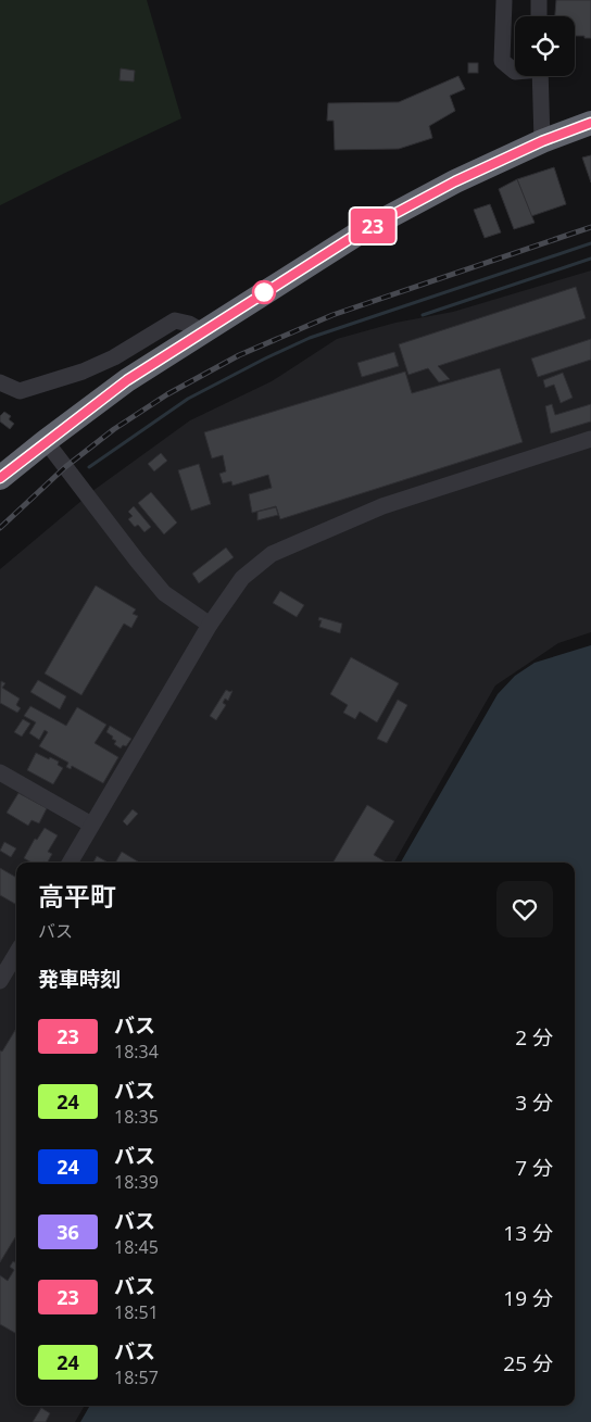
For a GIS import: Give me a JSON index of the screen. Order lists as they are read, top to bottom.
{
  "lines": ["bus line 23"],
  "page": {
    "on_map": "23",
    "heading": [
      ["高平町", "バス"],
      "発車時刻"
    ],
    "list": [
      {
        "mark": "23",
        "name": "バス",
        "note": "18:34",
        "value": "2 分"
      },
      {
        "mark": "24",
        "name": "バス",
        "note": "18:35",
        "value": "3 分"
      },
      {
        "mark": "24",
        "name": "バス",
        "note": "18:39",
        "value": "7 分"
      },
      {
        "mark": "36",
        "name": "バス",
        "note": "18:45",
        "value": "13 分"
      },
      {
        "mark": "23",
        "name": "バス",
        "note": "18:51",
        "value": "19 分"
      },
      {
        "mark": "24",
        "name": "バス",
        "note": "18:57",
        "value": "25 分"
      }
    ]
  }
}
